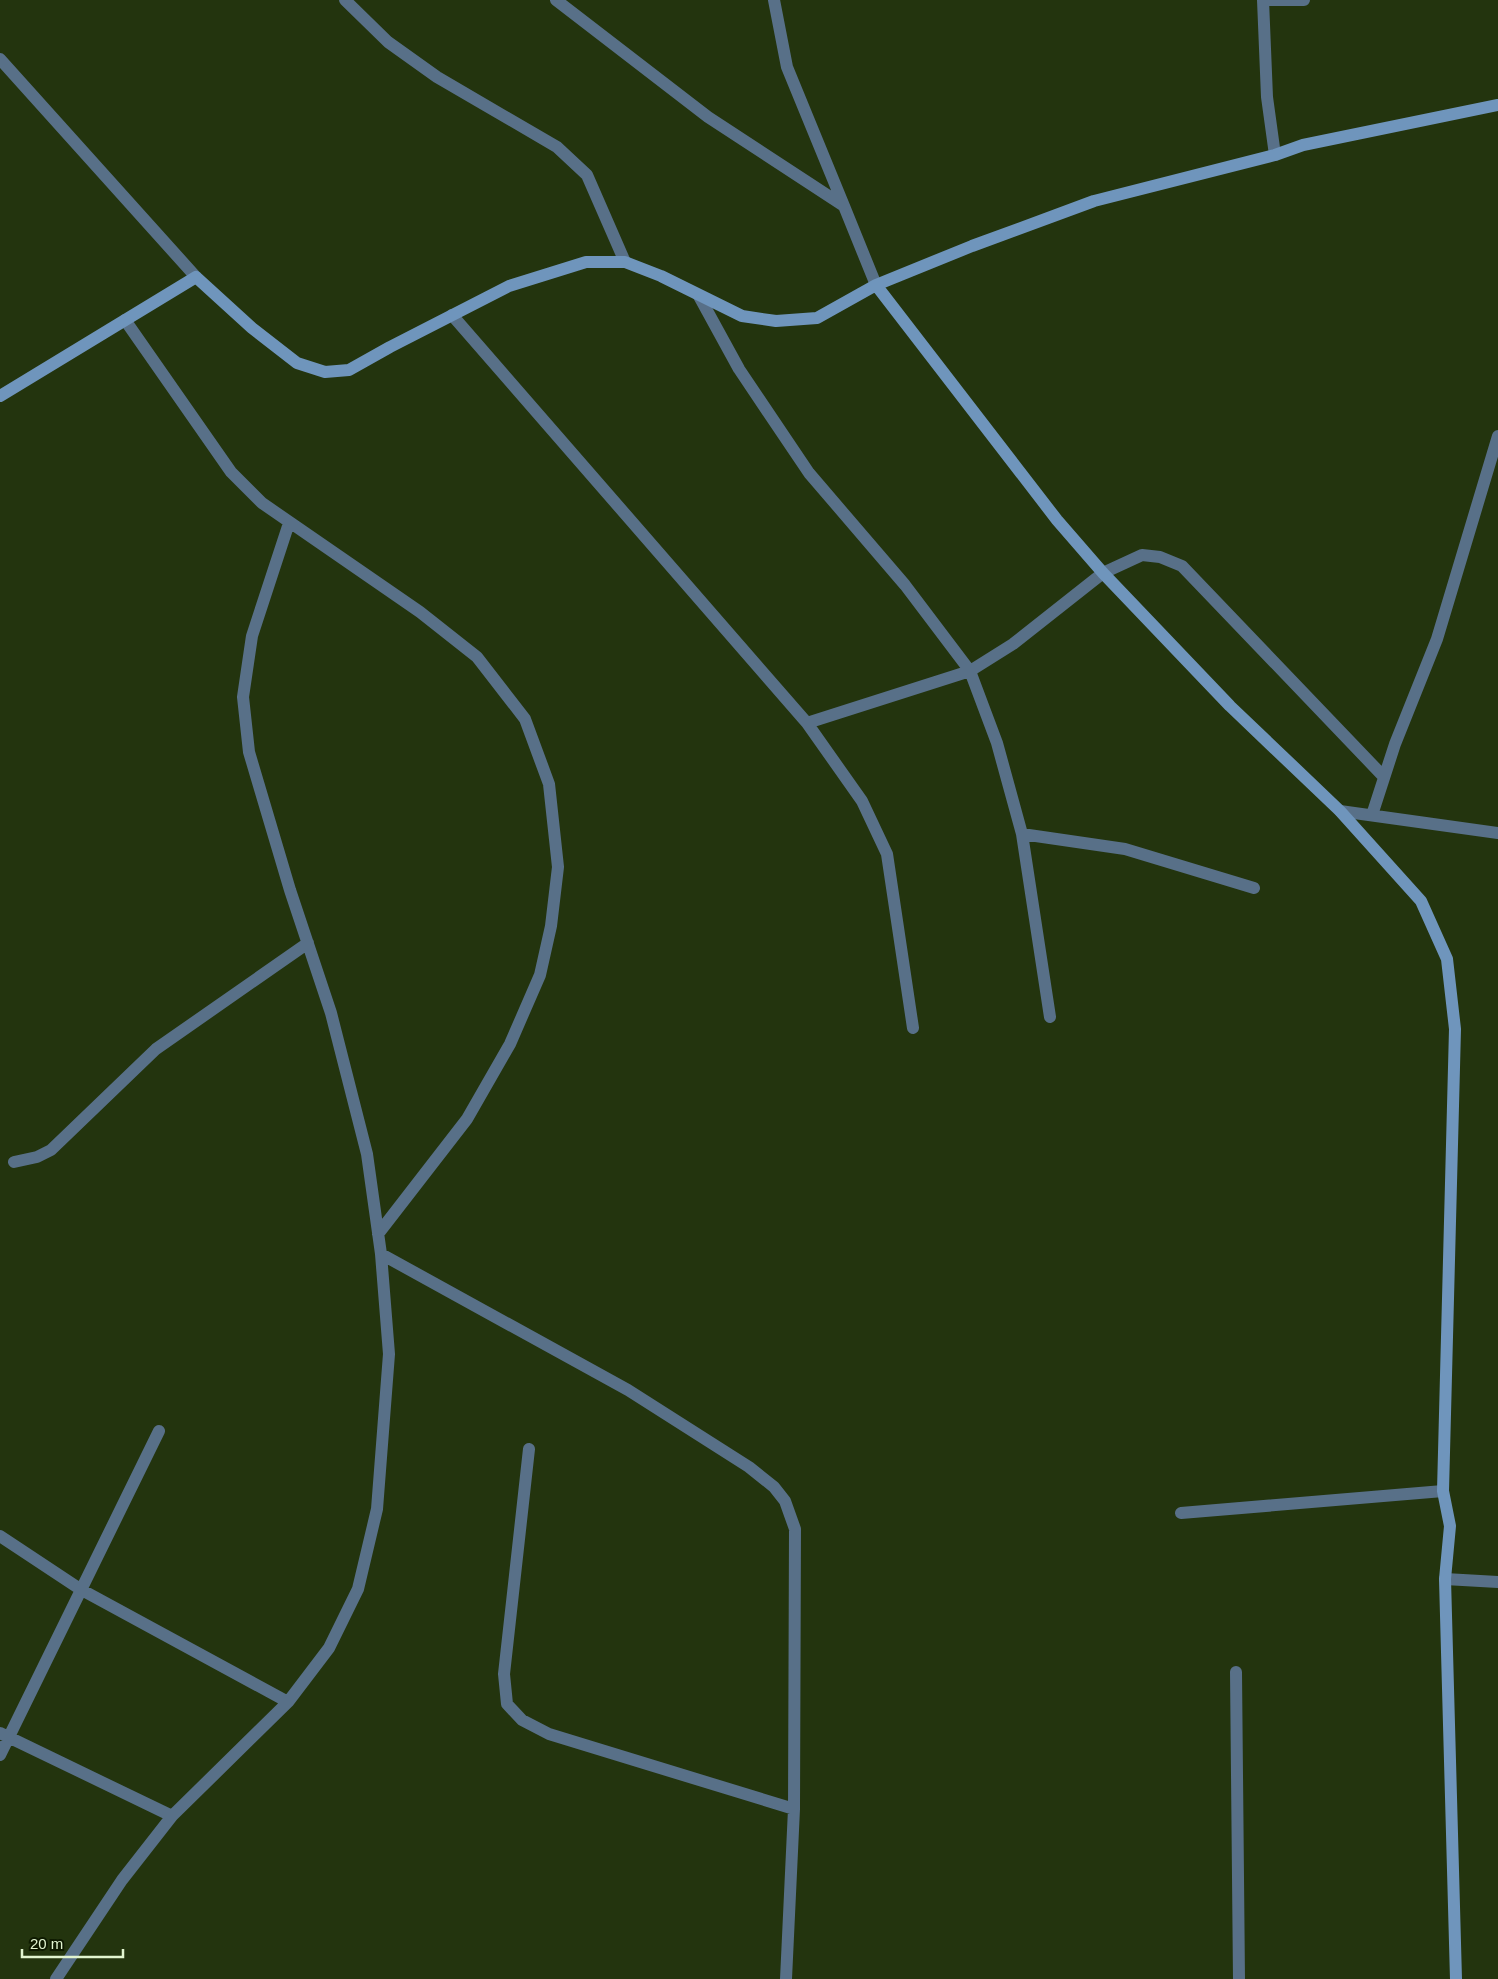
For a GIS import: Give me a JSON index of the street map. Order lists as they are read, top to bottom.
{
  "scale_bar": "20 m"
}
